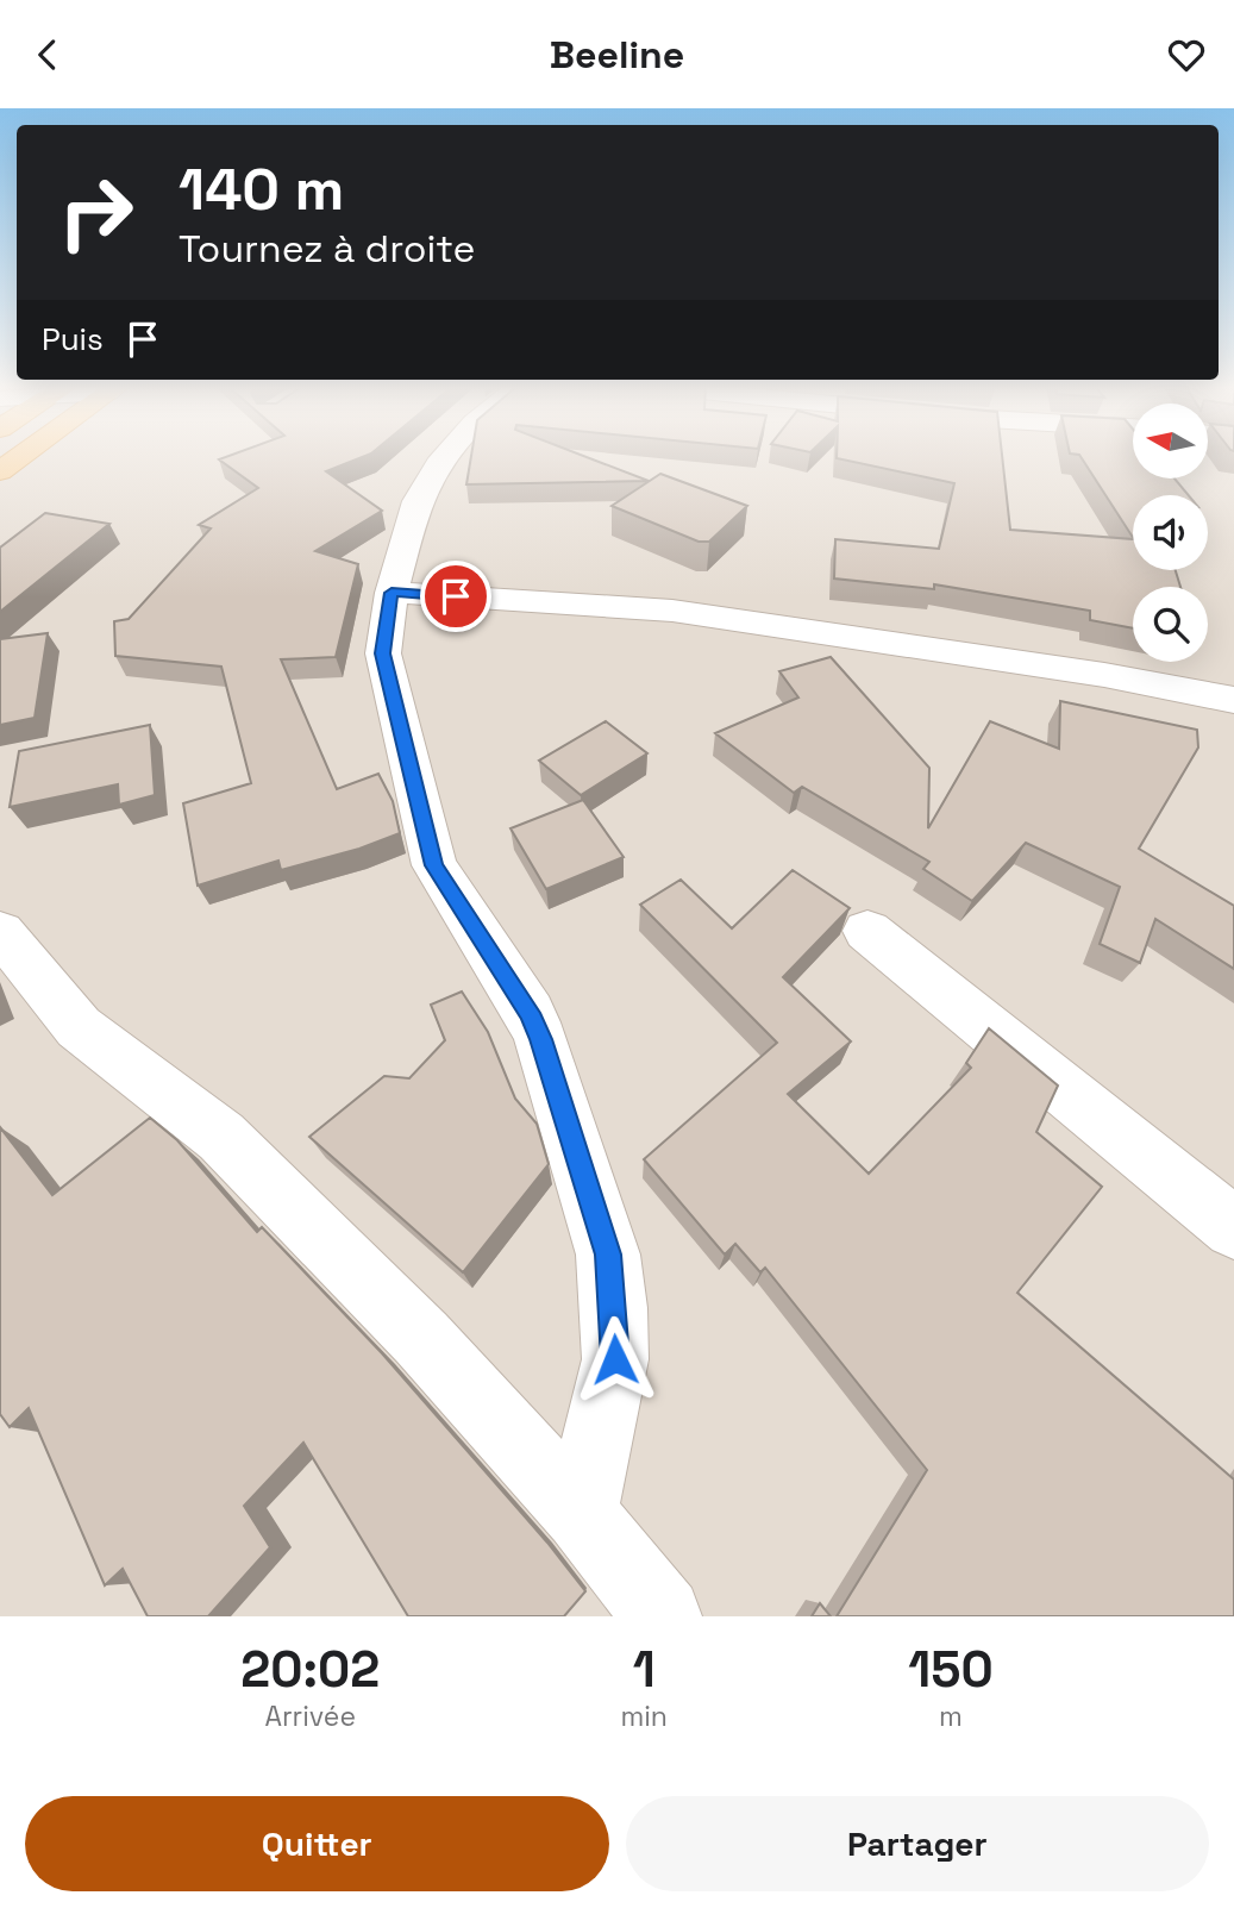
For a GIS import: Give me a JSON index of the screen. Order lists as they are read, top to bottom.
{
  "north": "left",
  "page": {
    "header": "Beeline",
    "turn": ["140 m", "Tournez à droite"],
    "then": "Puis",
    "eta": [
      "20:02",
      "Arrivée",
      "1",
      "min",
      "150",
      "m"
    ],
    "buttons": ["Quitter", "Partager"]
  }
}
